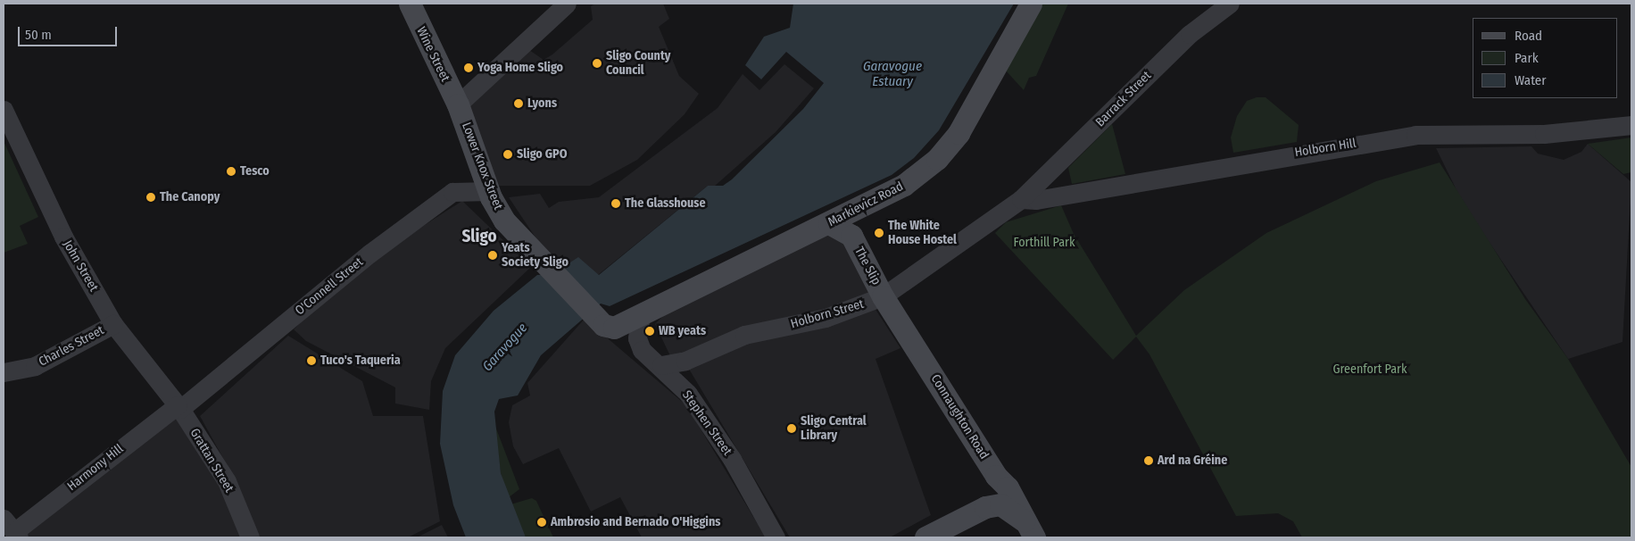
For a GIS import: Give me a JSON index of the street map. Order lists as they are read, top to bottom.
{
  "streets": {
    "main road": [
      "Wine Street",
      "Lower Knox Street",
      "Markievicz Road",
      "The Slip",
      "Connaughton Road"
    ],
    "street": [
      "Barrack Street",
      "Holborn Hill",
      "John Street",
      "O'Connell Street",
      "Holborn Street",
      "Charles Street",
      "Stephen Street",
      "Grattan Street",
      "Harmony Hill"
    ]
  },
  "crossings": [
    ["Wine Street", "Lower Knox Street"],
    ["Barrack Street", "Holborn Hill"],
    ["Barrack Street", "Holborn Street"],
    ["Holborn Hill", "Holborn Street"],
    ["Lower Knox Street", "Markievicz Road"],
    ["Lower Knox Street", "O'Connell Street"],
    ["Lower Knox Street", "Stephen Street"],
    ["Markievicz Road", "The Slip"],
    ["Markievicz Road", "Stephen Street"],
    ["John Street", "O'Connell Street"],
    ["John Street", "Charles Street"],
    ["John Street", "Grattan Street"],
    ["John Street", "Harmony Hill"],
    ["The Slip", "Holborn Street"],
    ["The Slip", "Connaughton Road"],
    ["O'Connell Street", "Grattan Street"],
    ["O'Connell Street", "Harmony Hill"],
    ["Holborn Street", "Connaughton Road"],
    ["Holborn Street", "Stephen Street"],
    ["Grattan Street", "Harmony Hill"]
  ],
  "districts": ["Sligo"],
  "water": ["Garavogue Estuary", "Garavogue"],
  "parks": ["Forthill Park", "Greenfort Park"],
  "places": [
    "Sligo County Council",
    "Yoga Home Sligo",
    "Lyons",
    "Sligo GPO",
    "Tesco",
    "The Canopy",
    "The Glasshouse",
    "The White House Hostel",
    "Yeats Society Sligo",
    "WB yeats",
    "Tuco's Taqueria",
    "Sligo Central Library",
    "Ard na Gréine",
    "Ambrosio and Bernado O'Higgins"
  ],
  "legend": ["Road", "Park", "Water"],
  "scale_bar": "50 m"
}
